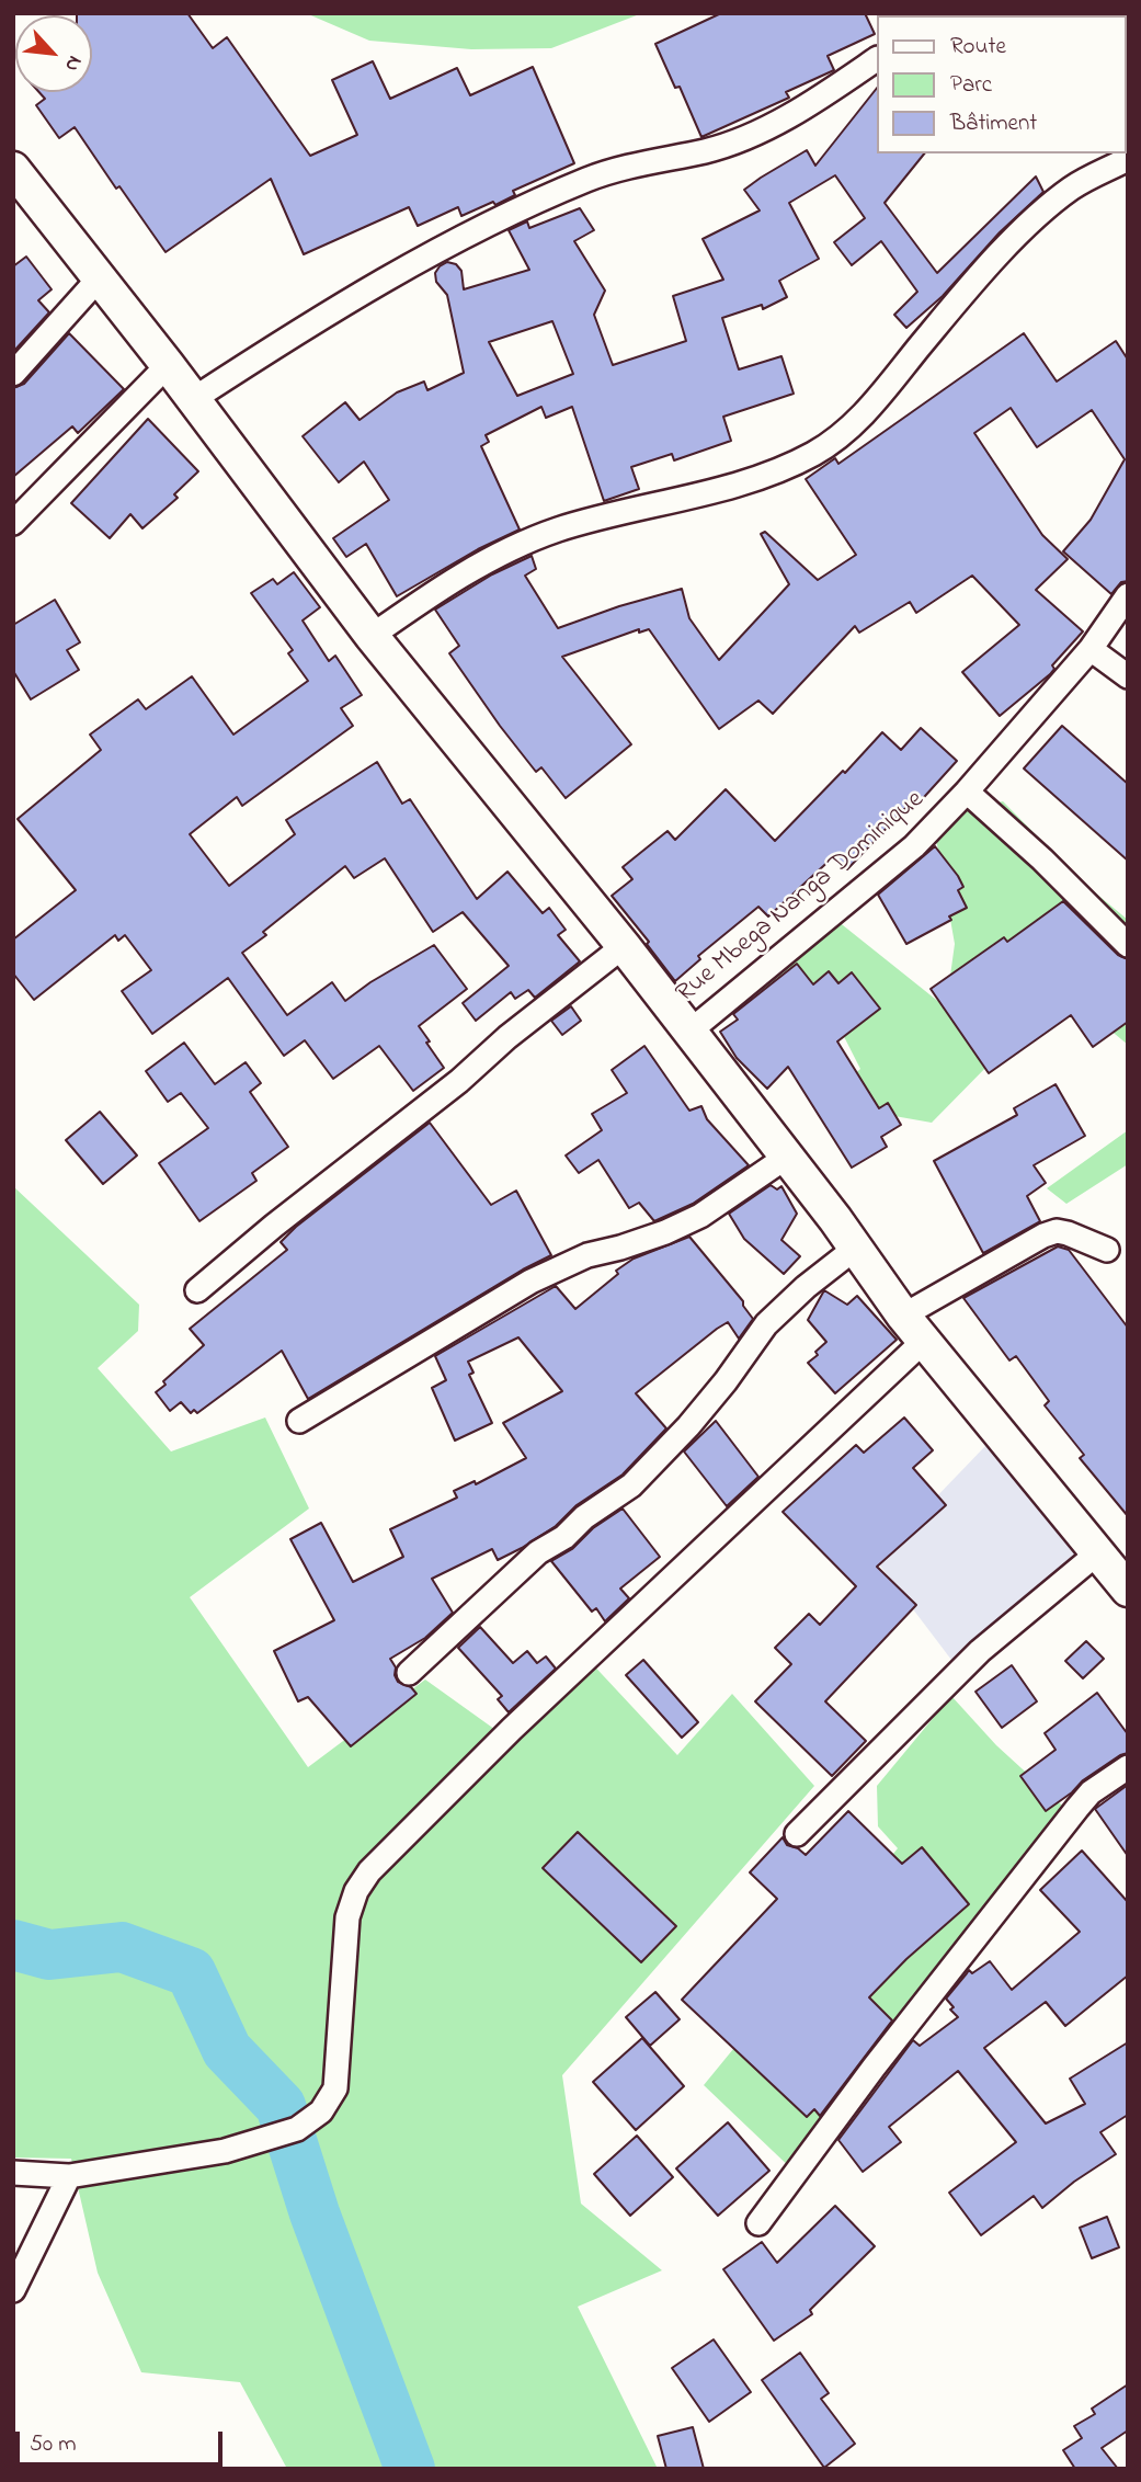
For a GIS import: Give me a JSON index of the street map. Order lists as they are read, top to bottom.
{
  "streets": {
    "street": ["Rue Mbega Nanga Dominique"]
  },
  "legend": ["Route", "Parc", "Bâtiment"],
  "scale_bar": "50 m",
  "north": "bottom right"
}
